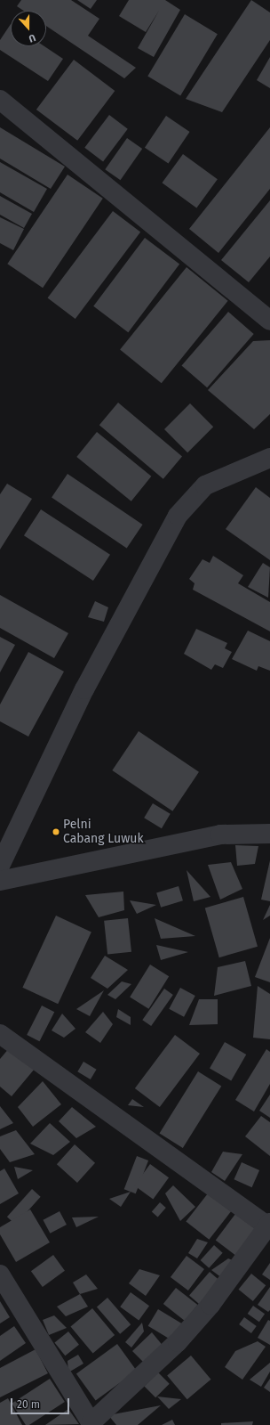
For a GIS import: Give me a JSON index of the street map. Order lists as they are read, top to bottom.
{
  "places": ["Pelni Cabang Luwuk"],
  "scale_bar": "20 m",
  "north": "bottom"
}
